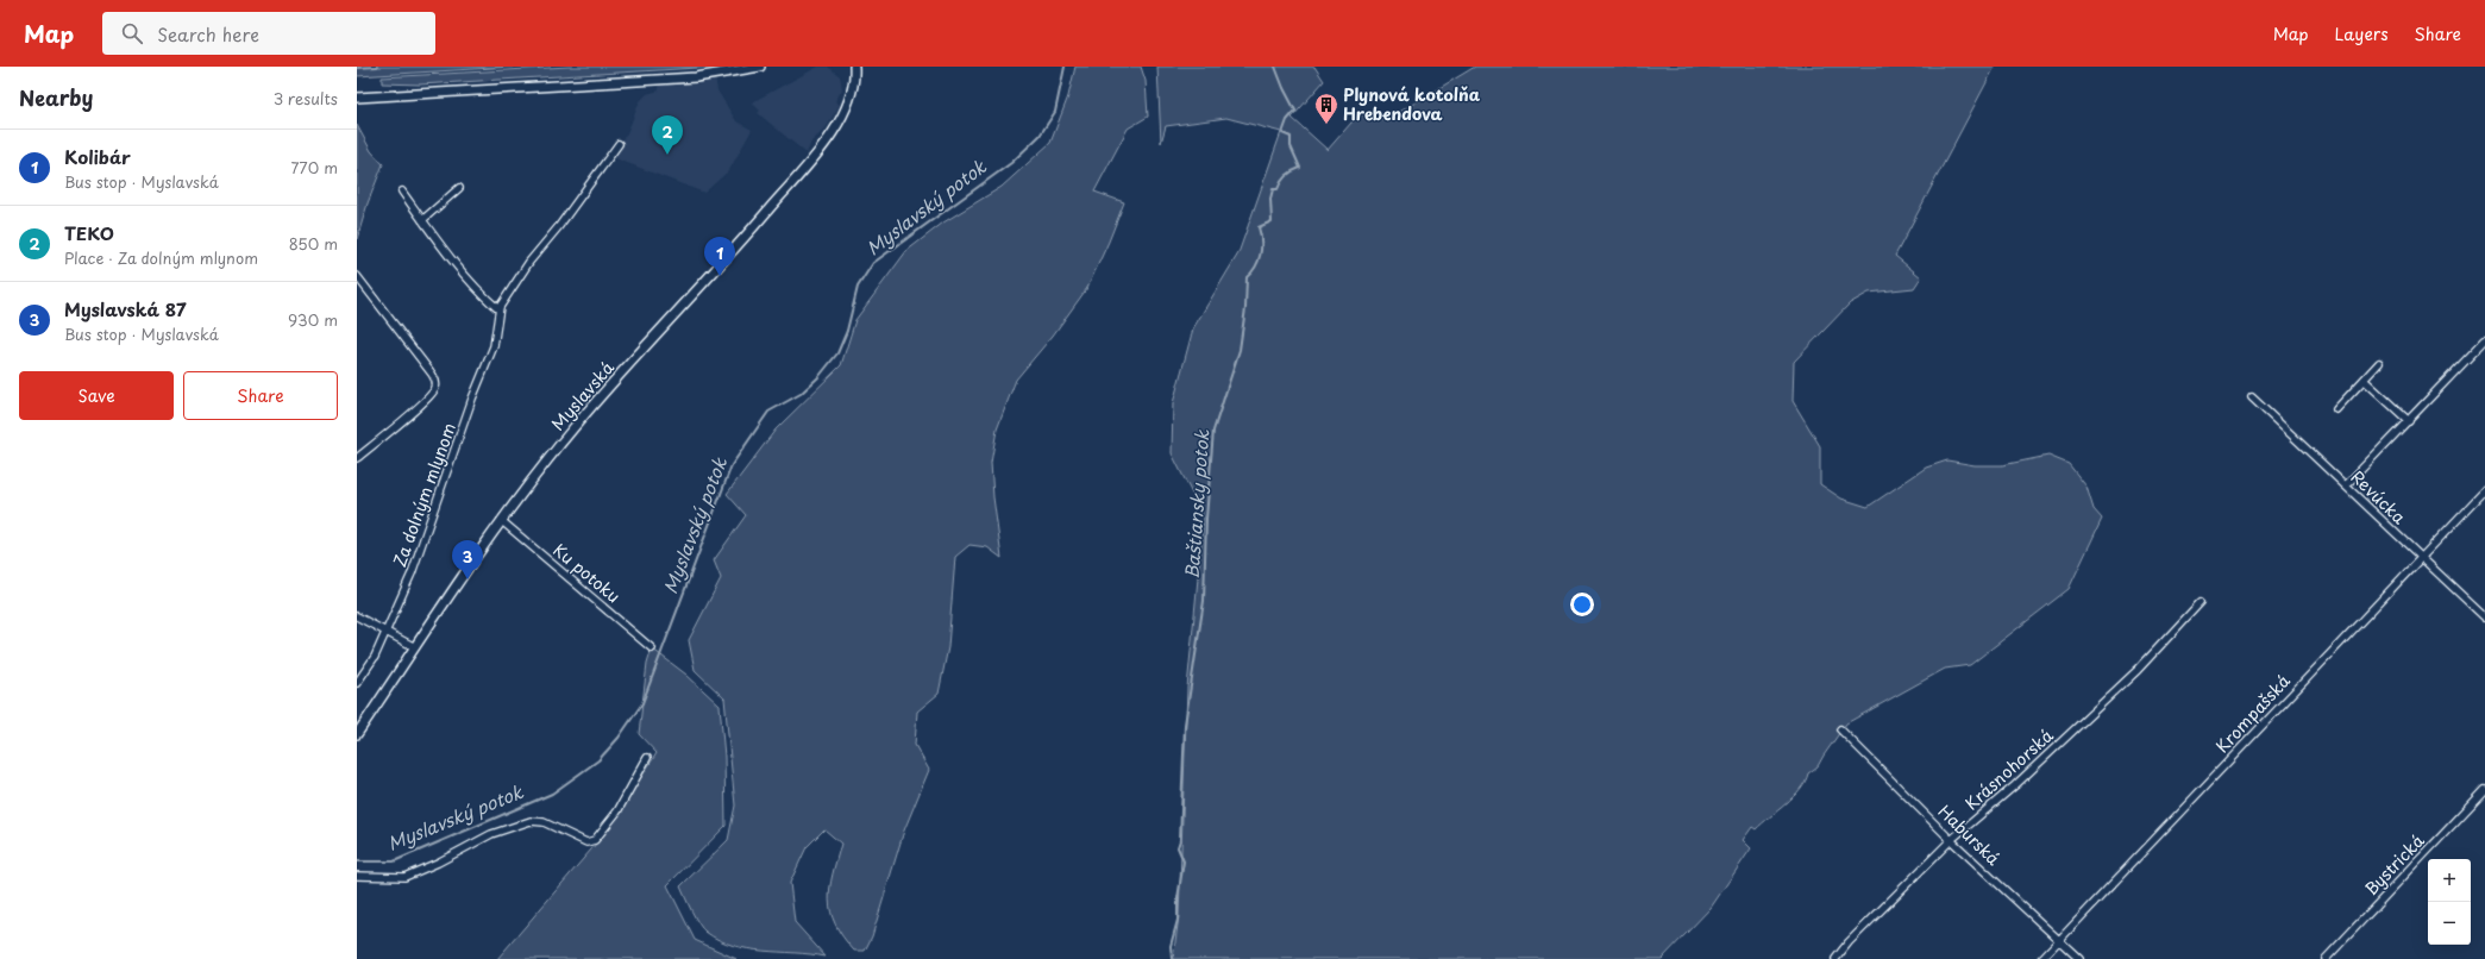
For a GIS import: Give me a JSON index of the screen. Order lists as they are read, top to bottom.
{
  "streets": {
    "street": [
      "Myslavská",
      "Za dolným mlynom",
      "Revúcka",
      "Ku potoku",
      "Krompašská",
      "Krásnohorská",
      "Haburská",
      "Bystrická"
    ]
  },
  "crossings": [
    ["Myslavská", "Ku potoku"],
    ["Revúcka", "Krompašská"],
    ["Krompašská", "Haburská"],
    ["Krásnohorská", "Haburská"]
  ],
  "water": ["Myslavský potok", "Baštiansky potok"],
  "places": {
    "building": ["Plynová kotolňa Hrebendova"]
  },
  "page": {
    "header": "Map",
    "search": "Search here",
    "nav": ["Map", "Layers", "Share"],
    "heading": ["Nearby", "3 results"],
    "pins": ["2", "1", "3"],
    "list": [
      {
        "mark": "1",
        "name": "Kolibár",
        "note": "Bus stop · Myslavská",
        "value": "770 m"
      },
      {
        "mark": "2",
        "name": "TEKO",
        "note": "Place · Za dolným mlynom",
        "value": "850 m"
      },
      {
        "mark": "3",
        "name": "Myslavská 87",
        "note": "Bus stop · Myslavská",
        "value": "930 m"
      }
    ],
    "buttons": ["Save", "Share"],
    "map_buttons": ["+", "−"]
  }
}
